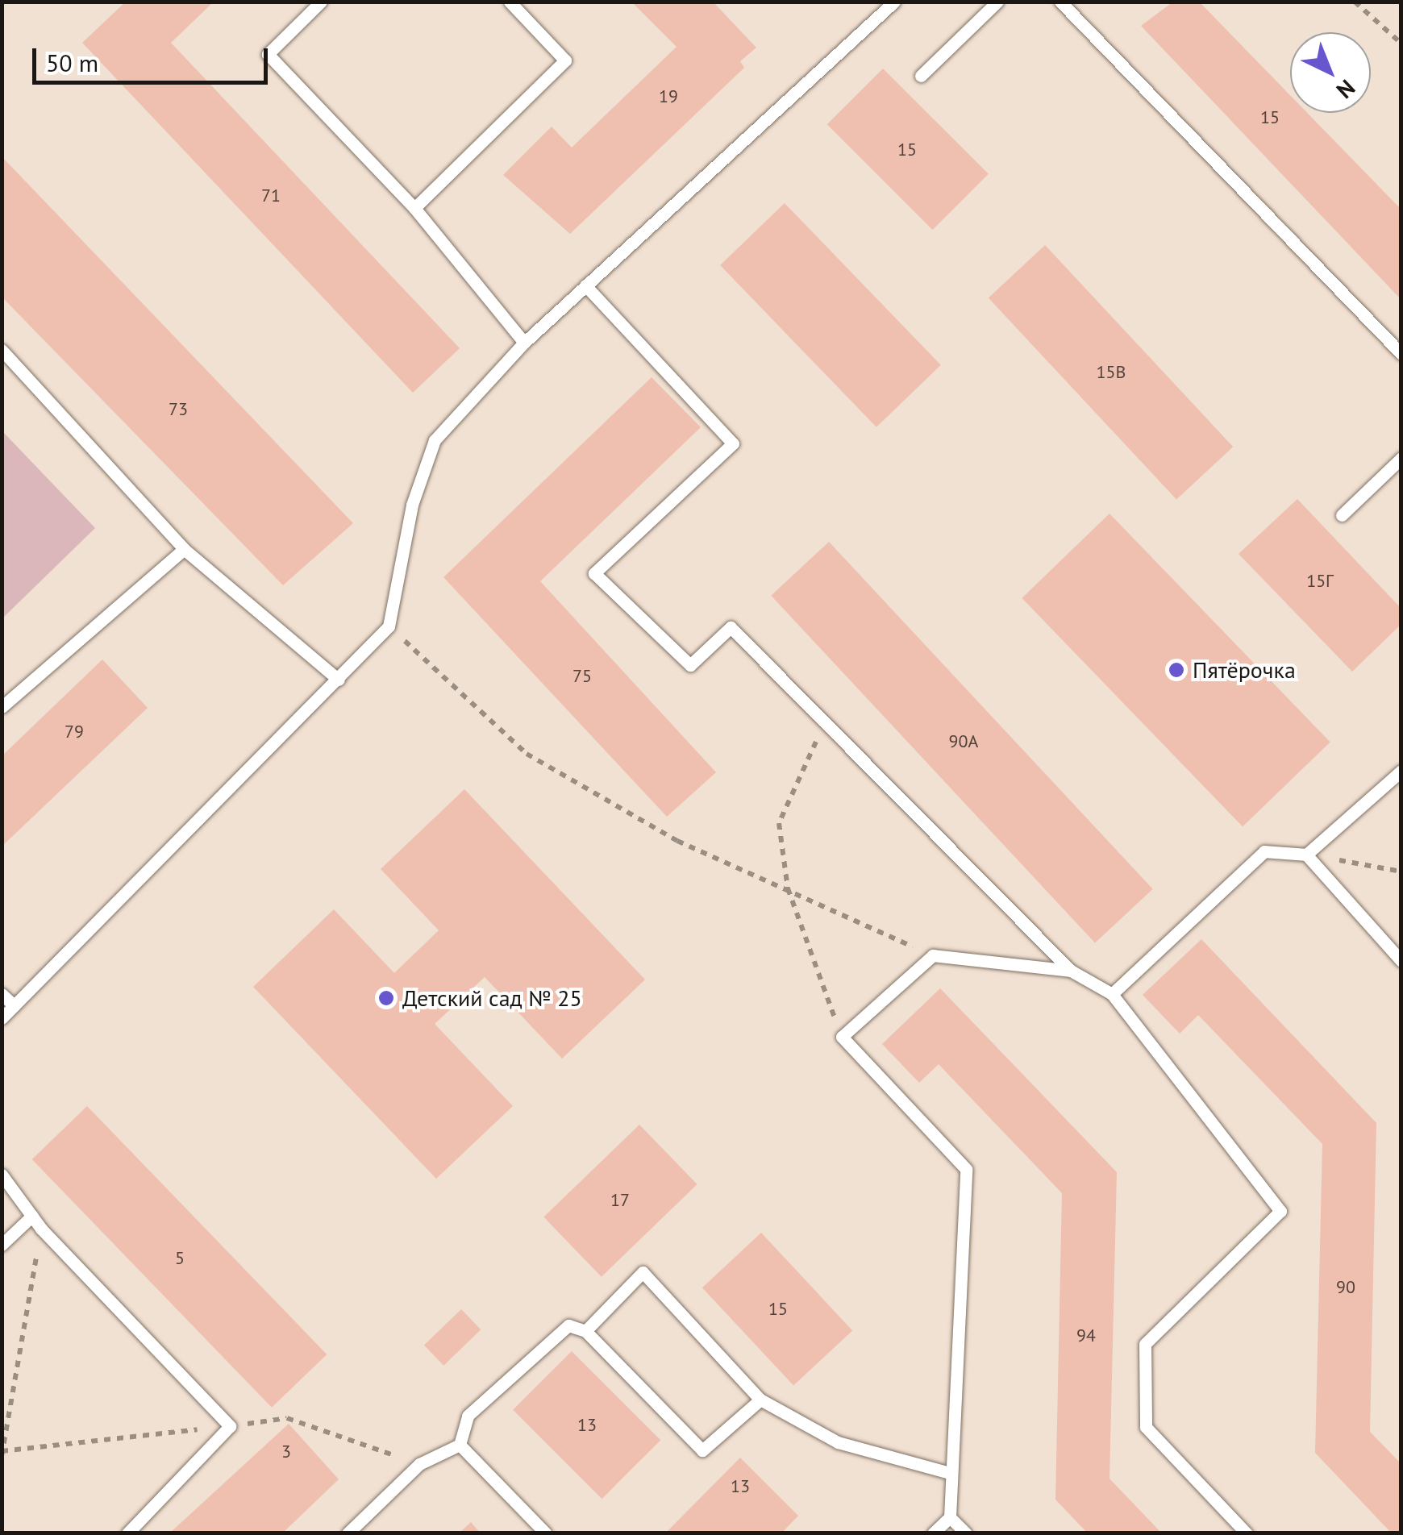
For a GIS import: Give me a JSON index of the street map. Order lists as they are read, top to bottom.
{
  "places": ["Пятёрочка", "Детский сад № 25"],
  "house_numbers": [
    "19",
    "15",
    "15",
    "71",
    "15В",
    "73",
    "15Г",
    "75",
    "79",
    "90А",
    "17",
    "5",
    "90",
    "15",
    "94",
    "13",
    "3",
    "13"
  ],
  "scale_bar": "50 m",
  "north": "bottom right"
}
